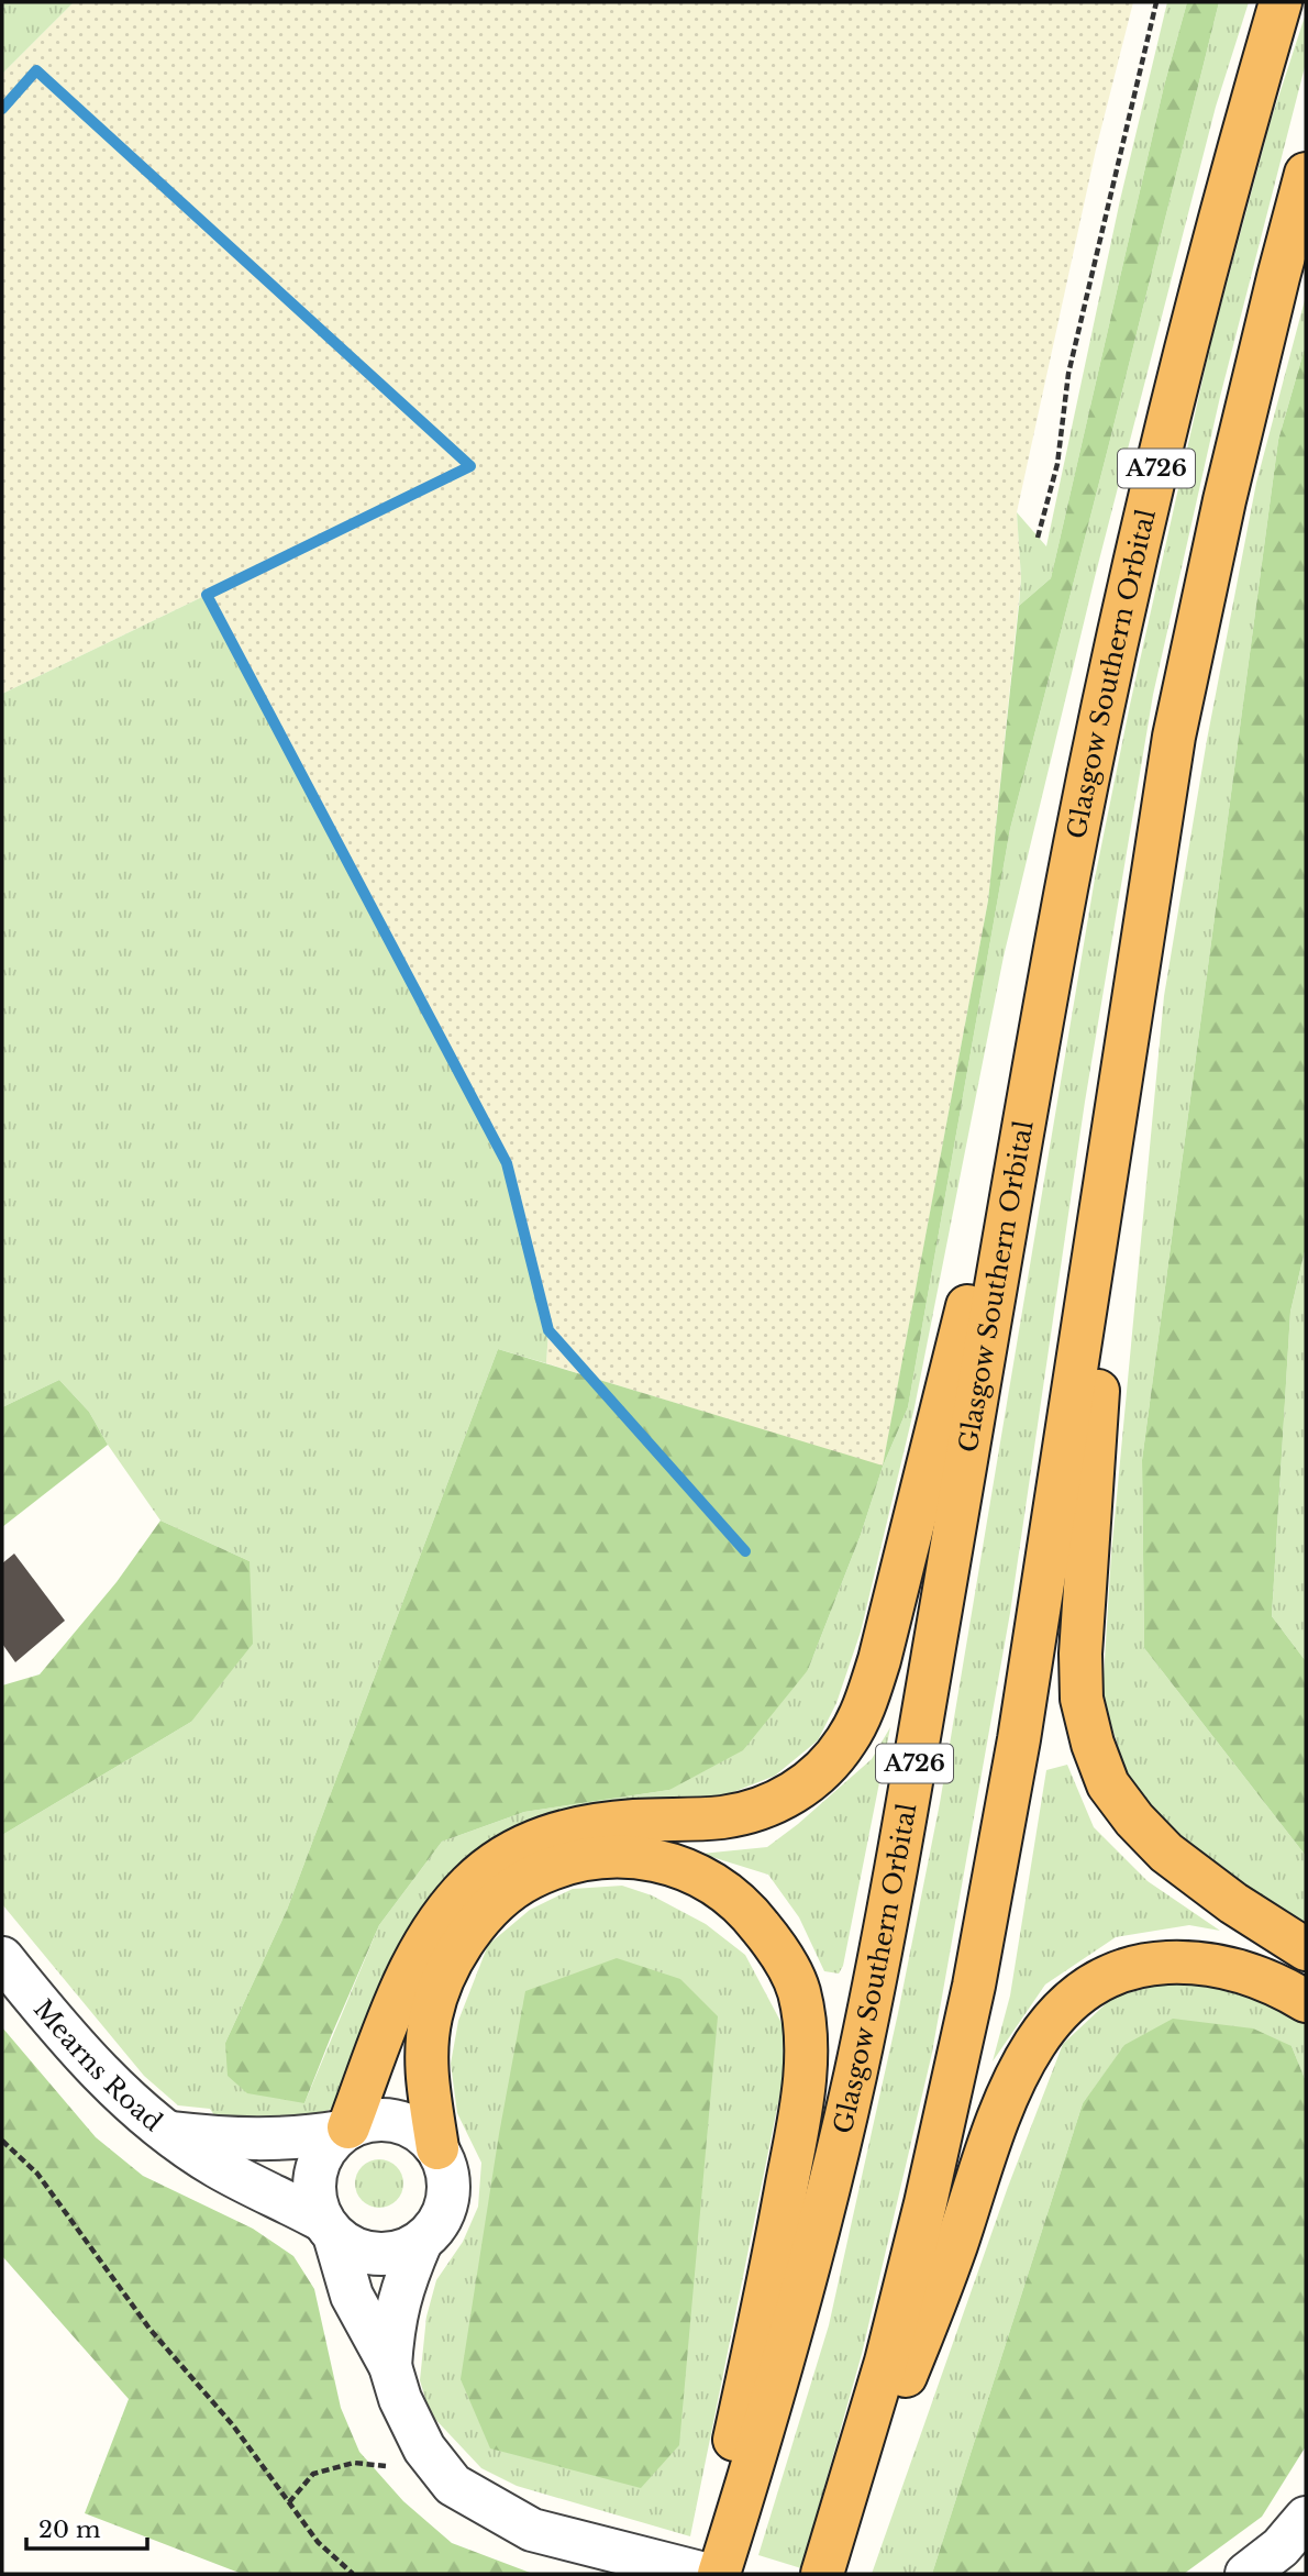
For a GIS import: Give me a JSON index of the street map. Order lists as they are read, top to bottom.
{
  "streets": {
    "highway": ["A726", "Glasgow Southern Orbital"],
    "street": ["Mearns Road"]
  },
  "scale_bar": "20 m"
}
